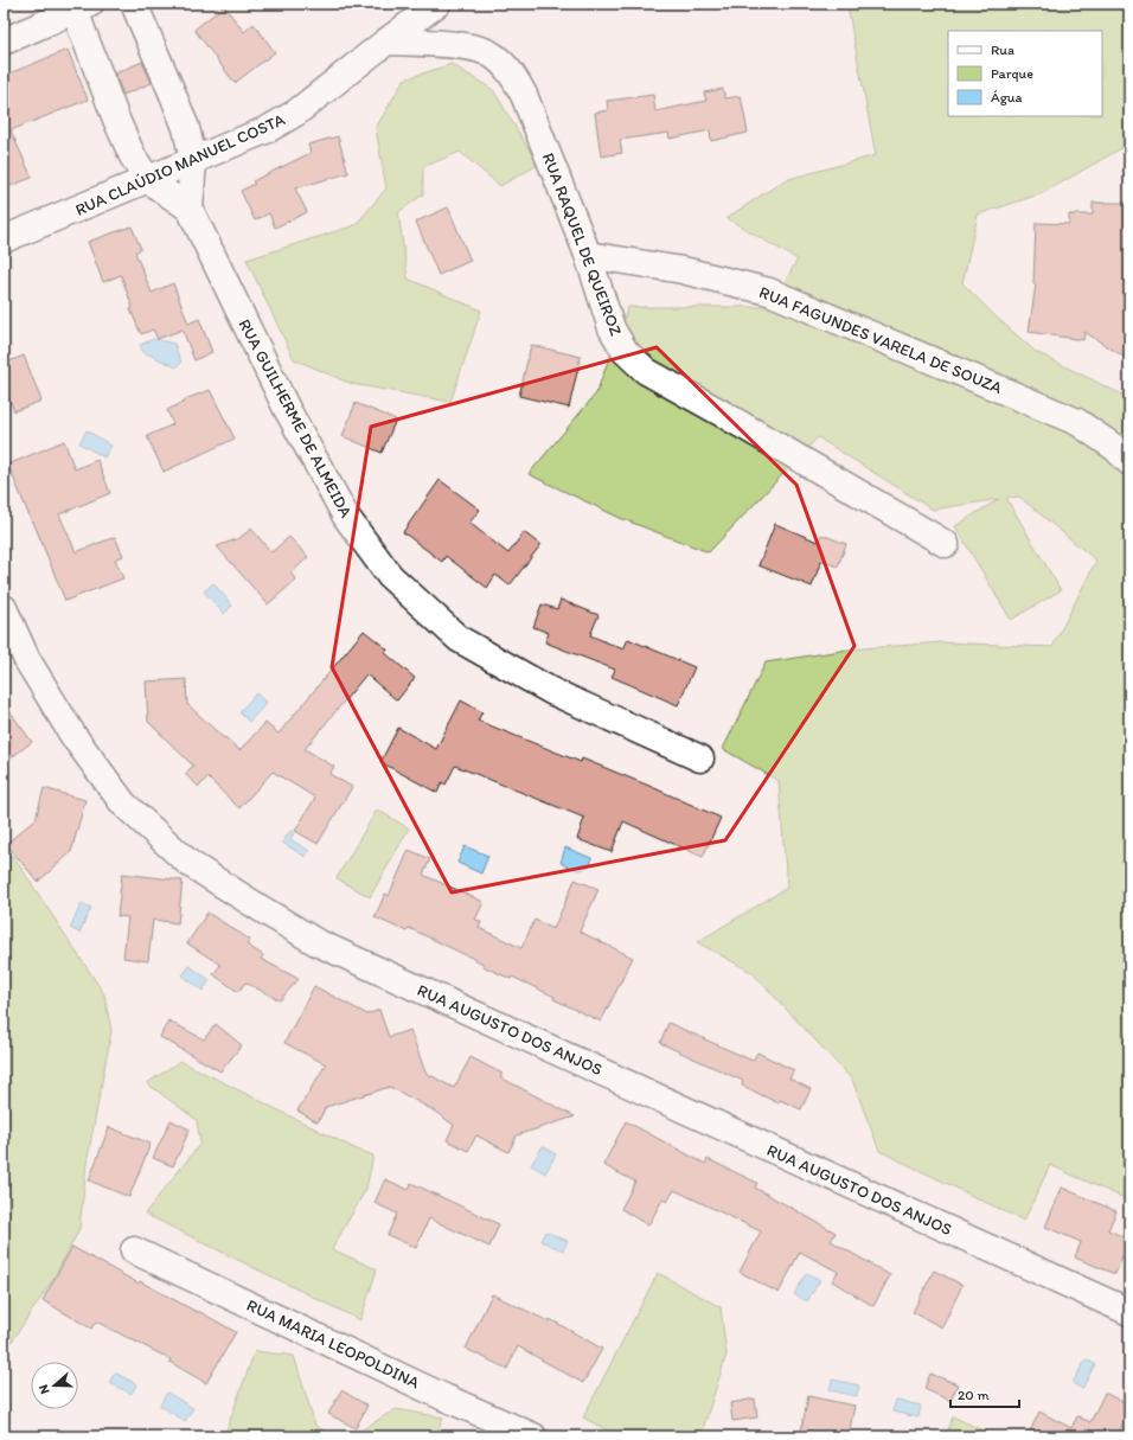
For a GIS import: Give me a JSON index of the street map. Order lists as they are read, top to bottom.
{
  "streets": {
    "street": [
      "RUA CLAÚDIO MANUEL COSTA",
      "RUA RAQUEL DE QUEIROZ",
      "RUA FAGUNDES VARELA DE SOUZA",
      "RUA GUILHERME DE ALMEIDA",
      "RUA AUGUSTO DOS ANJOS",
      "RUA MARIA LEOPOLDINA"
    ]
  },
  "crossings": [
    ["RUA CLAÚDIO MANUEL COSTA", "RUA RAQUEL DE QUEIROZ"],
    ["RUA CLAÚDIO MANUEL COSTA", "RUA GUILHERME DE ALMEIDA"],
    ["RUA RAQUEL DE QUEIROZ", "RUA FAGUNDES VARELA DE SOUZA"]
  ],
  "legend": ["Rua", "Parque", "Água"],
  "scale_bar": "20 m",
  "north": "left"
}
